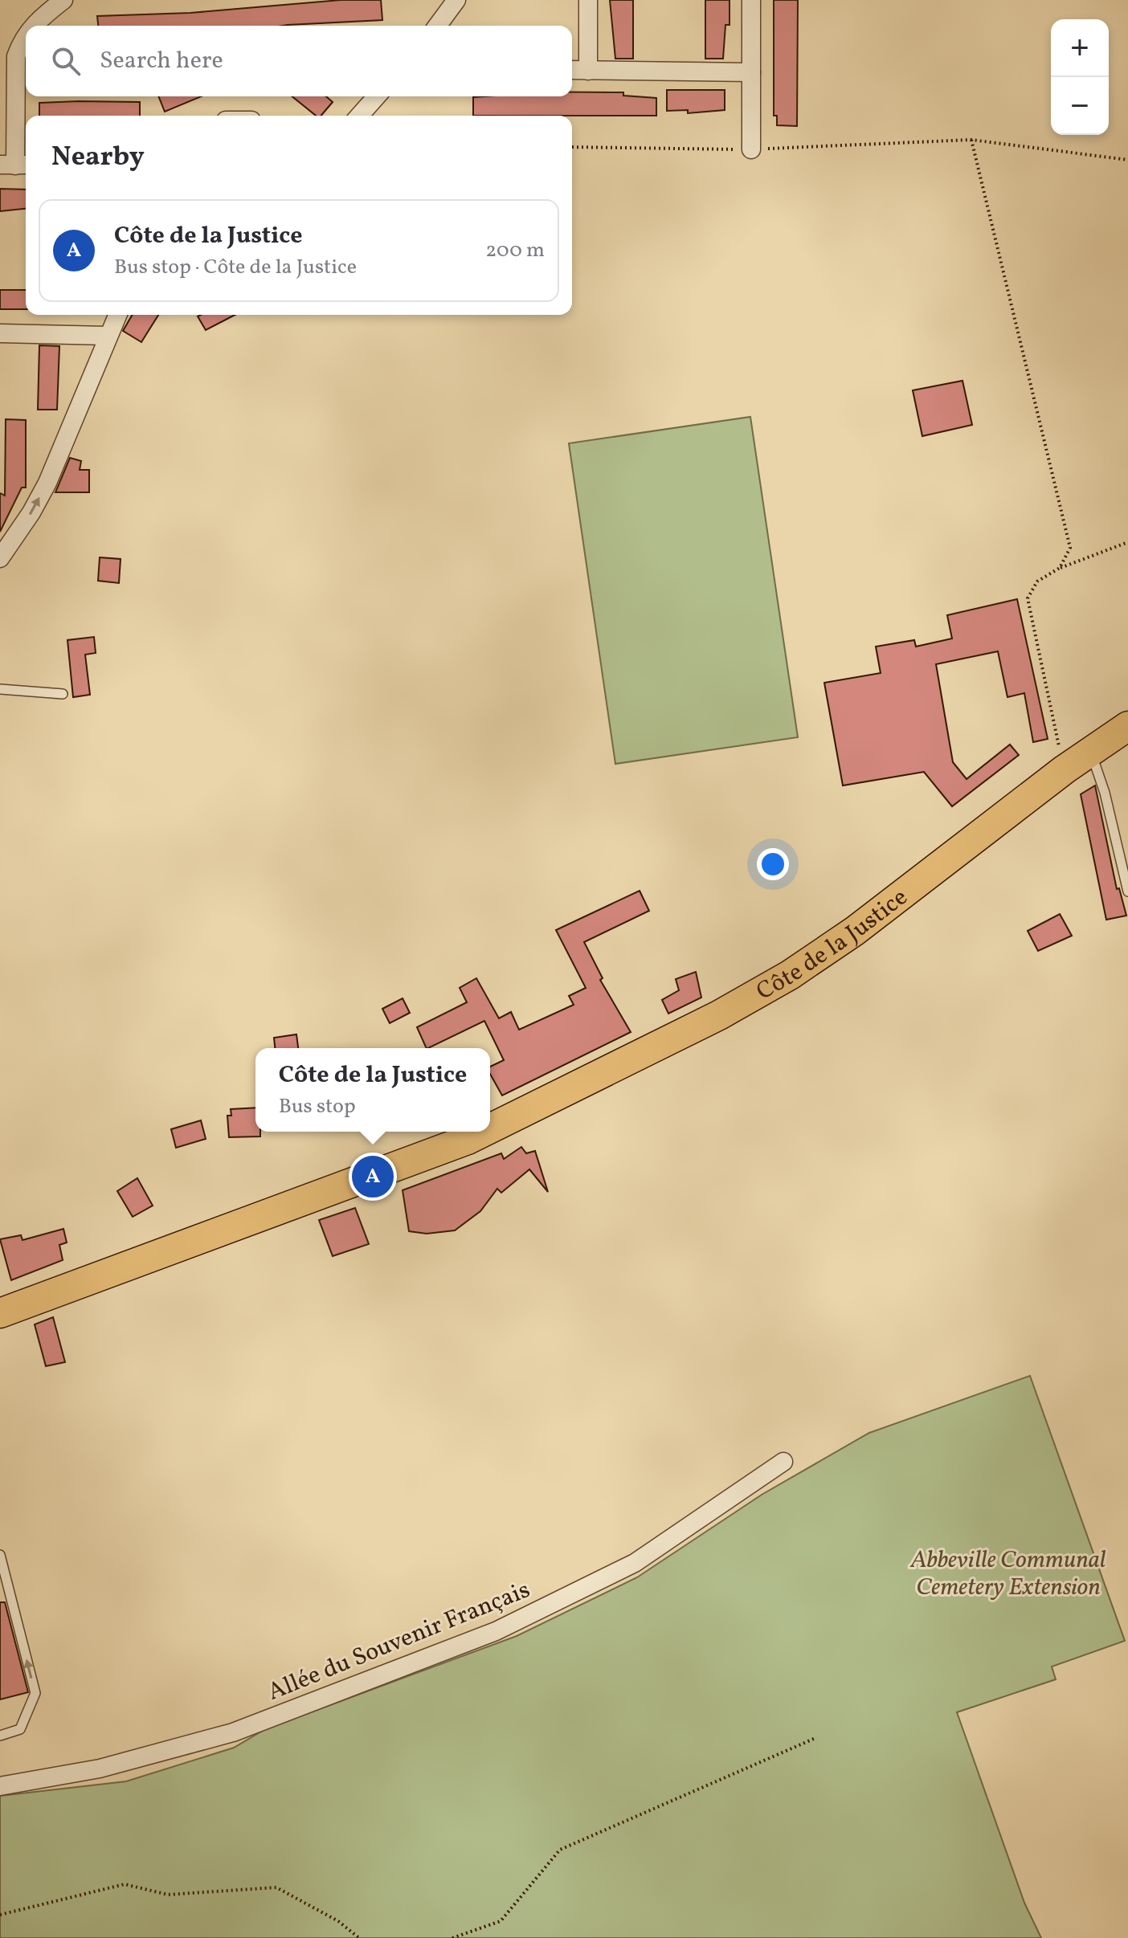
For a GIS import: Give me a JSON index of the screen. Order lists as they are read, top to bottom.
{
  "streets": {
    "main road": ["Côte de la Justice"],
    "street": ["Allée du Souvenir Français"]
  },
  "parks": ["Abbeville Communal Cemetery Extension"],
  "page": {
    "map_buttons": ["+", "−"],
    "search": "Search here",
    "heading": "Nearby",
    "list": [
      {
        "mark": "A",
        "name": "Côte de la Justice",
        "note": "Bus stop · Côte de la Justice",
        "value": "200 m"
      }
    ],
    "popup": ["Côte de la Justice", "Bus stop"],
    "pins": "A"
  }
}
